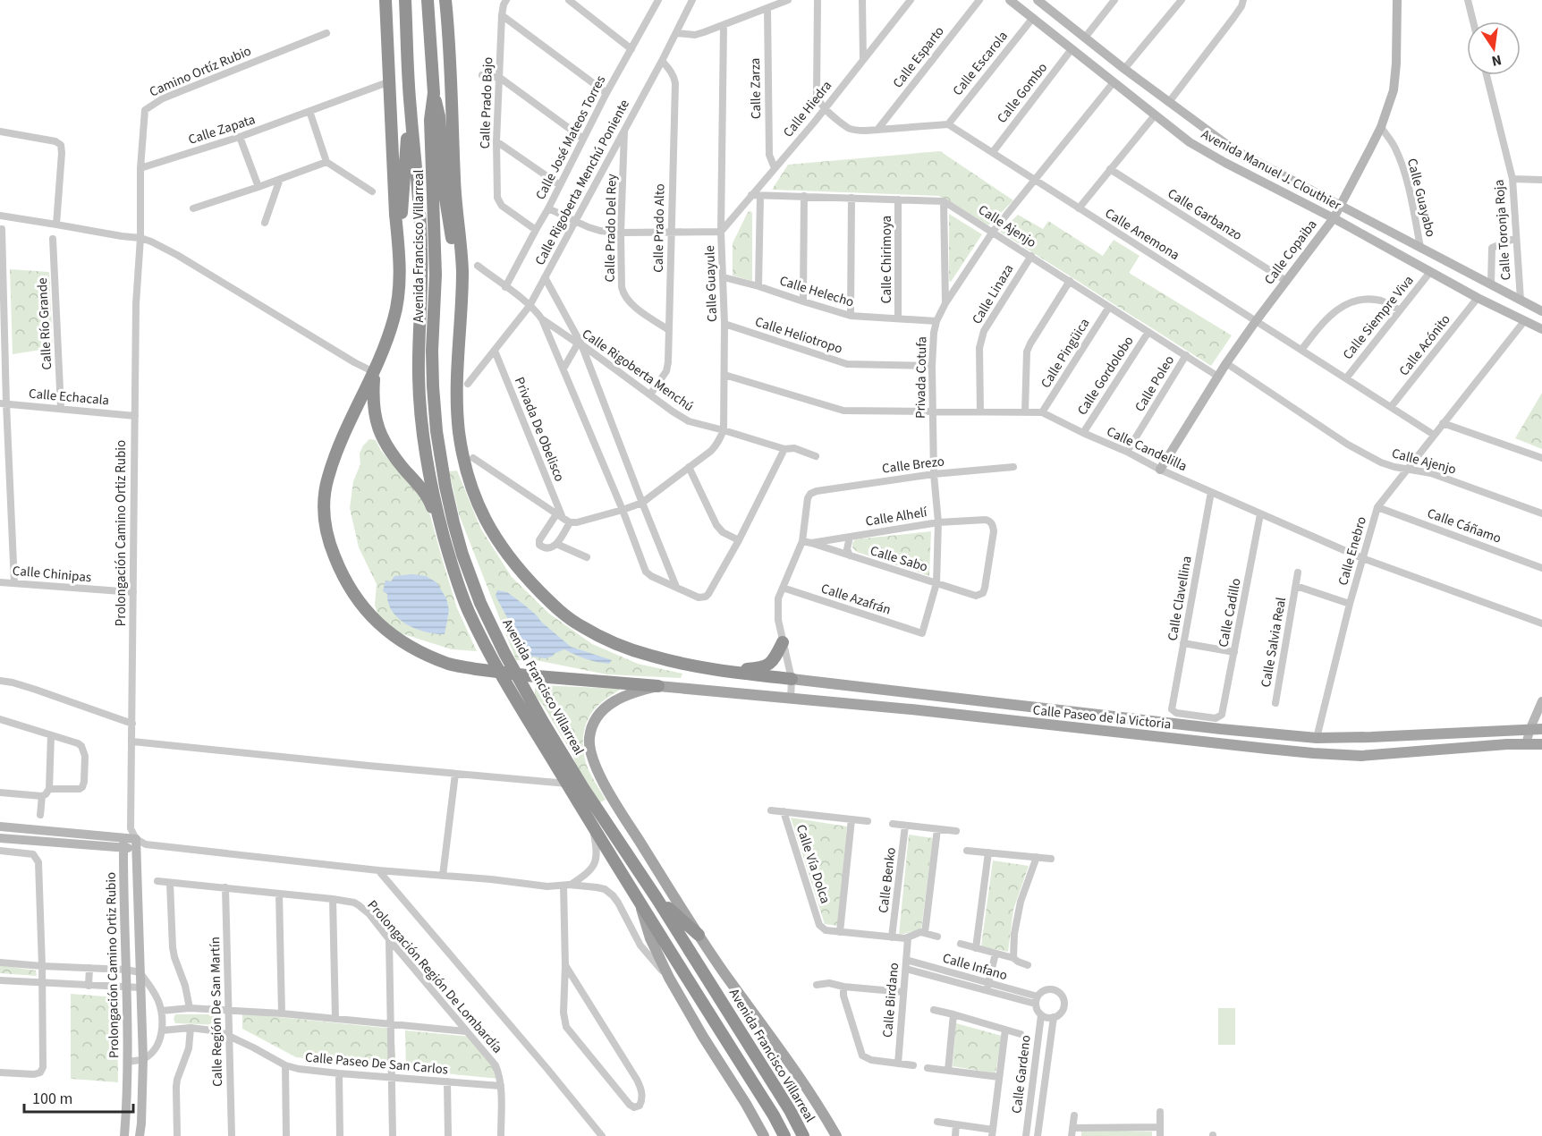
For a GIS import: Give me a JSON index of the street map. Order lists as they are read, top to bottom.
{
  "streets": {
    "highway": ["Avenida Francisco Villarreal"],
    "main road": ["Calle Paseo de la Victoria"],
    "street": [
      "Calle Esparto",
      "Calle Escarola",
      "Camino Ortíz Rubio",
      "Calle Zarza",
      "Calle Gombo",
      "Calle Prado Bajo",
      "Calle Hiedra",
      "Calle Zapata",
      "Calle José Mateos Torres",
      "Avenida Manuel J. Clouthier",
      "Calle Rigoberta Menchú Poniente",
      "Calle Guayabo",
      "Calle Garbanzo",
      "Calle Ajenjo",
      "Calle Prado Del Rey",
      "Calle Prado Alto",
      "Calle Toronja Roja",
      "Calle Anemona",
      "Calle Copaiba",
      "Calle Chirimoya",
      "Calle Guayule",
      "Calle Helecho",
      "Calle Linaza",
      "Calle Siempre Viva",
      "Calle Río Grande",
      "Calle Heliotropo",
      "Calle Acónito",
      "Calle Pingüica",
      "Calle Rigoberta Menchú",
      "Calle Gordolobo",
      "Privada Cotufa",
      "Calle Poleo",
      "Calle Echacala",
      "Privada De Obelisco",
      "Calle Candelilla",
      "Calle Brezo",
      "Calle Alhelí",
      "Calle Cáñamo",
      "Prolongación Camino Ortiz Rubio",
      "Calle Enebro",
      "Calle Sabo",
      "Calle Chinipas",
      "Calle Clavellina",
      "Calle Azafrán",
      "Calle Cadillo",
      "Calle Salvia Real",
      "Calle Vía Dolca",
      "Calle Benko",
      "Calle Infano",
      "Prolongación Región De Lombardía",
      "Calle Birdano",
      "Calle Región De San Martín",
      "Calle Paseo De San Carlos",
      "Calle Gardeno"
    ]
  },
  "crossings": [
    ["Calle Escarola", "Avenida Manuel J. Clouthier"],
    ["Calle Escarola", "Calle Anemona"],
    ["Camino Ortíz Rubio", "Calle Zapata"],
    ["Camino Ortíz Rubio", "Prolongación Camino Ortiz Rubio"],
    ["Calle Zarza", "Calle Hiedra"],
    ["Calle Gombo", "Avenida Manuel J. Clouthier"],
    ["Calle Gombo", "Calle Anemona"],
    ["Calle Prado Bajo", "Calle José Mateos Torres"],
    ["Calle Hiedra", "Calle Ajenjo"],
    ["Calle Hiedra", "Calle Guayule"],
    ["Avenida Manuel J. Clouthier", "Calle Guayabo"],
    ["Avenida Manuel J. Clouthier", "Calle Toronja Roja"],
    ["Avenida Manuel J. Clouthier", "Calle Copaiba"],
    ["Avenida Manuel J. Clouthier", "Calle Siempre Viva"],
    ["Avenida Manuel J. Clouthier", "Calle Acónito"],
    ["Avenida Manuel J. Clouthier", "Privada Cotufa"],
    ["Avenida Manuel J. Clouthier", "Calle Enebro"],
    ["Calle Rigoberta Menchú Poniente", "Calle Prado Del Rey"],
    ["Calle Rigoberta Menchú Poniente", "Calle Prado Alto"],
    ["Calle Rigoberta Menchú Poniente", "Calle Rigoberta Menchú"],
    ["Calle Guayabo", "Calle Copaiba"],
    ["Calle Garbanzo", "Calle Copaiba"],
    ["Calle Ajenjo", "Calle Copaiba"],
    ["Calle Ajenjo", "Calle Chirimoya"],
    ["Calle Ajenjo", "Calle Linaza"],
    ["Calle Ajenjo", "Calle Pingüica"],
    ["Calle Ajenjo", "Calle Gordolobo"],
    ["Calle Ajenjo", "Privada Cotufa"],
    ["Calle Ajenjo", "Calle Poleo"],
    ["Calle Ajenjo", "Calle Enebro"],
    ["Calle Prado Del Rey", "Calle Prado Alto"],
    ["Calle Prado Alto", "Calle Rigoberta Menchú"],
    ["Calle Anemona", "Calle Copaiba"],
    ["Calle Anemona", "Calle Siempre Viva"],
    ["Calle Anemona", "Calle Acónito"],
    ["Calle Anemona", "Privada Cotufa"],
    ["Calle Anemona", "Calle Enebro"],
    ["Calle Copaiba", "Calle Candelilla"],
    ["Calle Chirimoya", "Calle Helecho"],
    ["Calle Guayule", "Calle Helecho"],
    ["Calle Guayule", "Calle Heliotropo"],
    ["Calle Guayule", "Calle Rigoberta Menchú"],
    ["Calle Guayule", "Calle Candelilla"],
    ["Calle Helecho", "Privada Cotufa"],
    ["Calle Linaza", "Calle Candelilla"],
    ["Calle Río Grande", "Calle Echacala"],
    ["Calle Heliotropo", "Privada Cotufa"],
    ["Calle Pingüica", "Calle Candelilla"],
    ["Calle Gordolobo", "Calle Candelilla"],
    ["Privada Cotufa", "Calle Candelilla"],
    ["Privada Cotufa", "Calle Brezo"],
    ["Privada Cotufa", "Calle Alhelí"],
    ["Privada Cotufa", "Calle Sabo"],
    ["Privada Cotufa", "Calle Azafrán"],
    ["Calle Poleo", "Calle Candelilla"],
    ["Calle Echacala", "Prolongación Camino Ortiz Rubio"],
    ["Calle Candelilla", "Calle Enebro"],
    ["Calle Candelilla", "Calle Clavellina"],
    ["Calle Candelilla", "Calle Cadillo"],
    ["Calle Brezo", "Calle Sabo"],
    ["Calle Alhelí", "Calle Sabo"],
    ["Calle Cáñamo", "Calle Enebro"],
    ["Prolongación Camino Ortiz Rubio", "Calle Chinipas"],
    ["Calle Enebro", "Calle Salvia Real"],
    ["Calle Enebro", "Calle Paseo de la Victoria"],
    ["Calle Clavellina", "Calle Cadillo"],
    ["Calle Infano", "Calle Birdano"],
    ["Calle Infano", "Calle Gardeno"],
    ["Prolongación Región De Lombardía", "Calle Región De San Martín"],
    ["Prolongación Región De Lombardía", "Calle Paseo De San Carlos"],
    ["Calle Región De San Martín", "Calle Paseo De San Carlos"]
  ],
  "scale_bar": "100 m",
  "north": "bottom"
}
